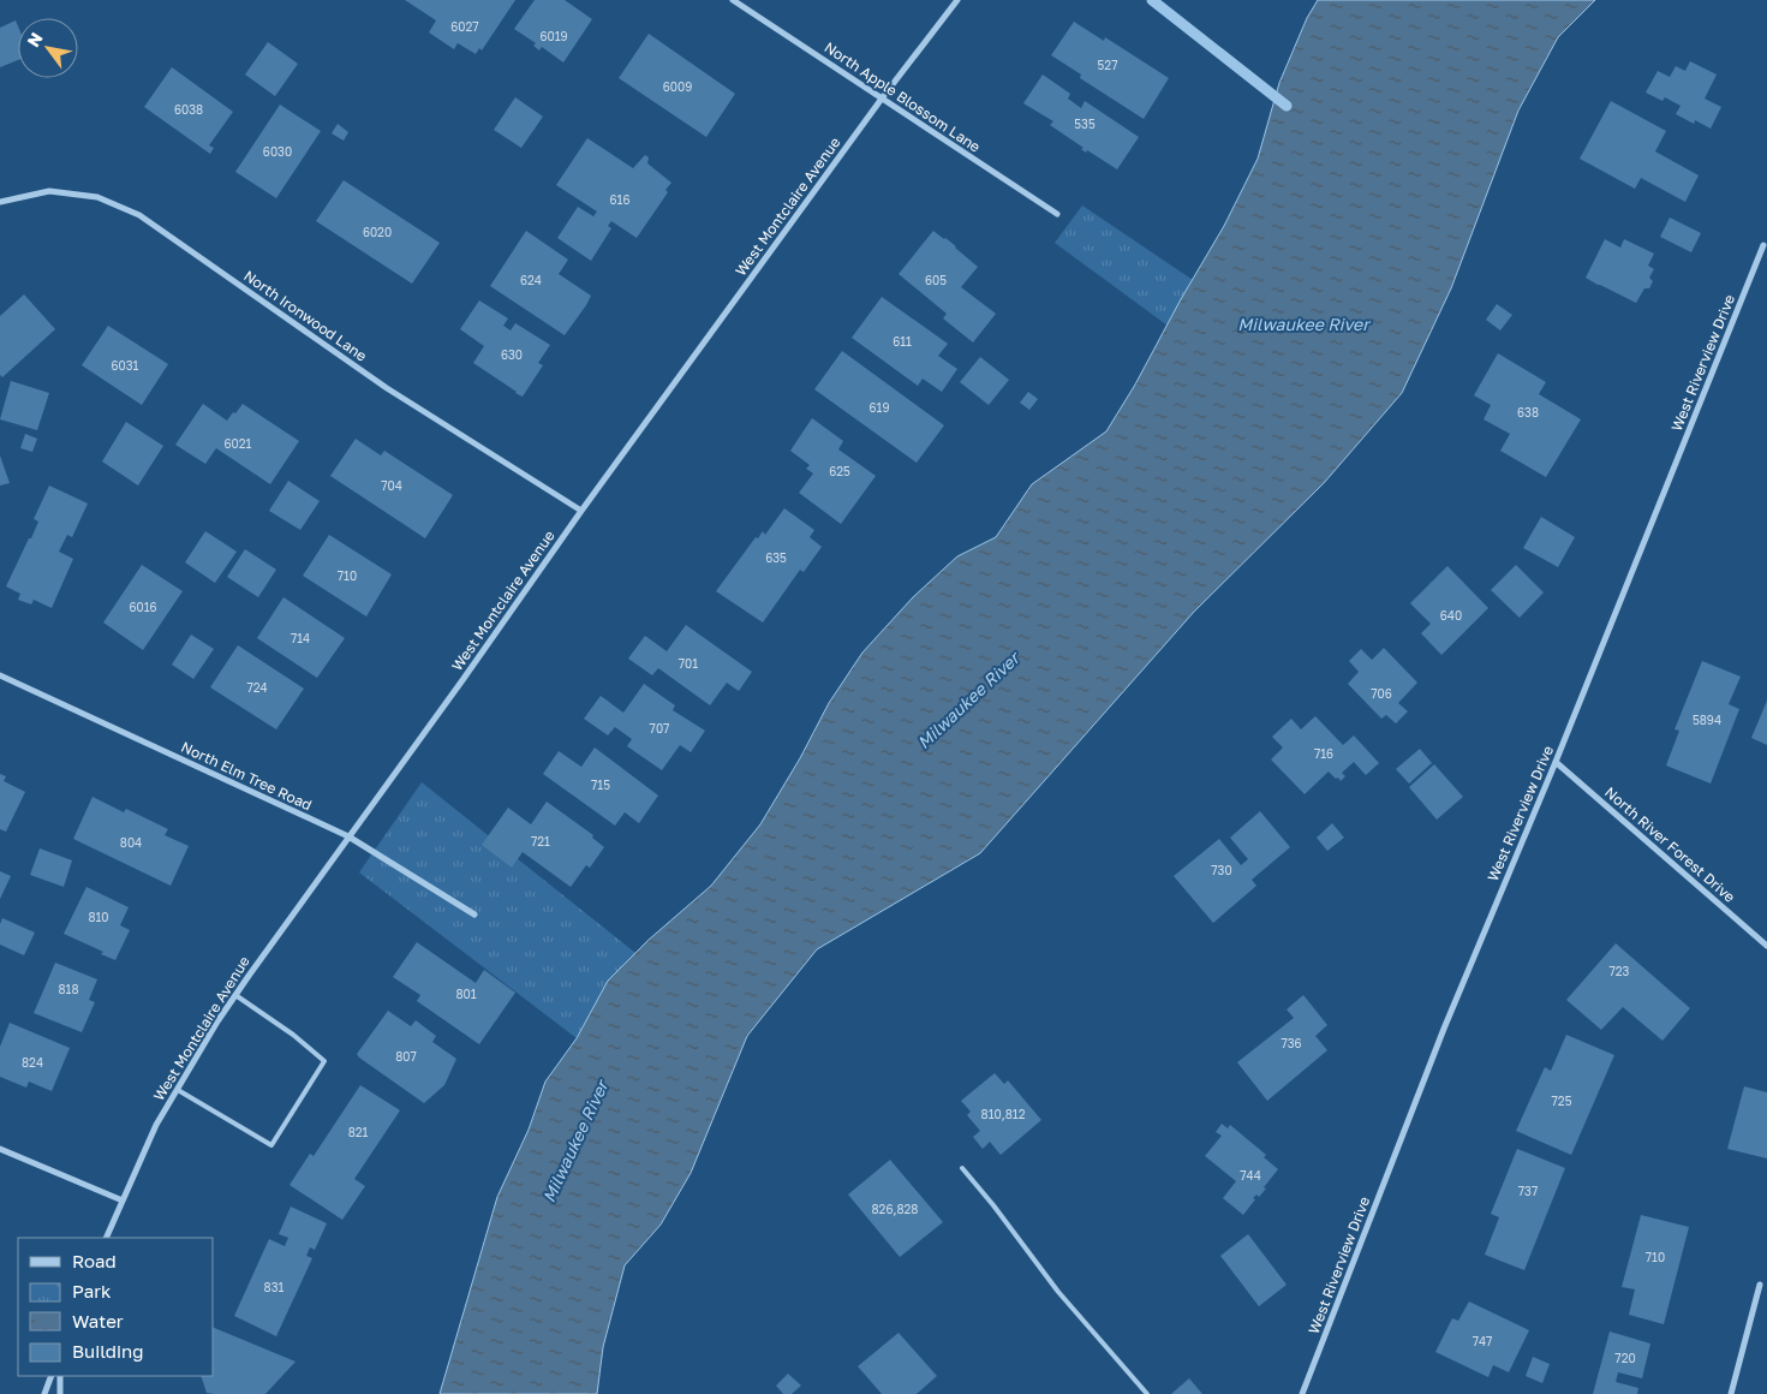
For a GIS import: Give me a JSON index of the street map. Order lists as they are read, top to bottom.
{
  "streets": {
    "street": [
      "North Apple Blossom Lane",
      "West Montclaire Avenue",
      "North Ironwood Lane",
      "West Riverview Drive",
      "North Elm Tree Road",
      "North River Forest Drive"
    ]
  },
  "crossings": [
    ["North Apple Blossom Lane", "West Montclaire Avenue"],
    ["West Montclaire Avenue", "North Ironwood Lane"],
    ["West Montclaire Avenue", "North Elm Tree Road"],
    ["West Riverview Drive", "North River Forest Drive"]
  ],
  "water": ["Milwaukee River"],
  "house_numbers": [
    "6027",
    "6019",
    "527",
    "6009",
    "6038",
    "535",
    "6030",
    "616",
    "6020",
    "624",
    "605",
    "611",
    "630",
    "6031",
    "619",
    "638",
    "6021",
    "625",
    "704",
    "635",
    "710",
    "6016",
    "640",
    "714",
    "701",
    "724",
    "706",
    "5894",
    "707",
    "716",
    "715",
    "721",
    "804",
    "730",
    "810",
    "723",
    "818",
    "801",
    "736",
    "807",
    "824",
    "725",
    "810,812",
    "821",
    "744",
    "737",
    "826,828",
    "710",
    "831",
    "747",
    "720"
  ],
  "legend": [
    "Road",
    "Park",
    "Water",
    "Building"
  ],
  "north": "top left"
}
